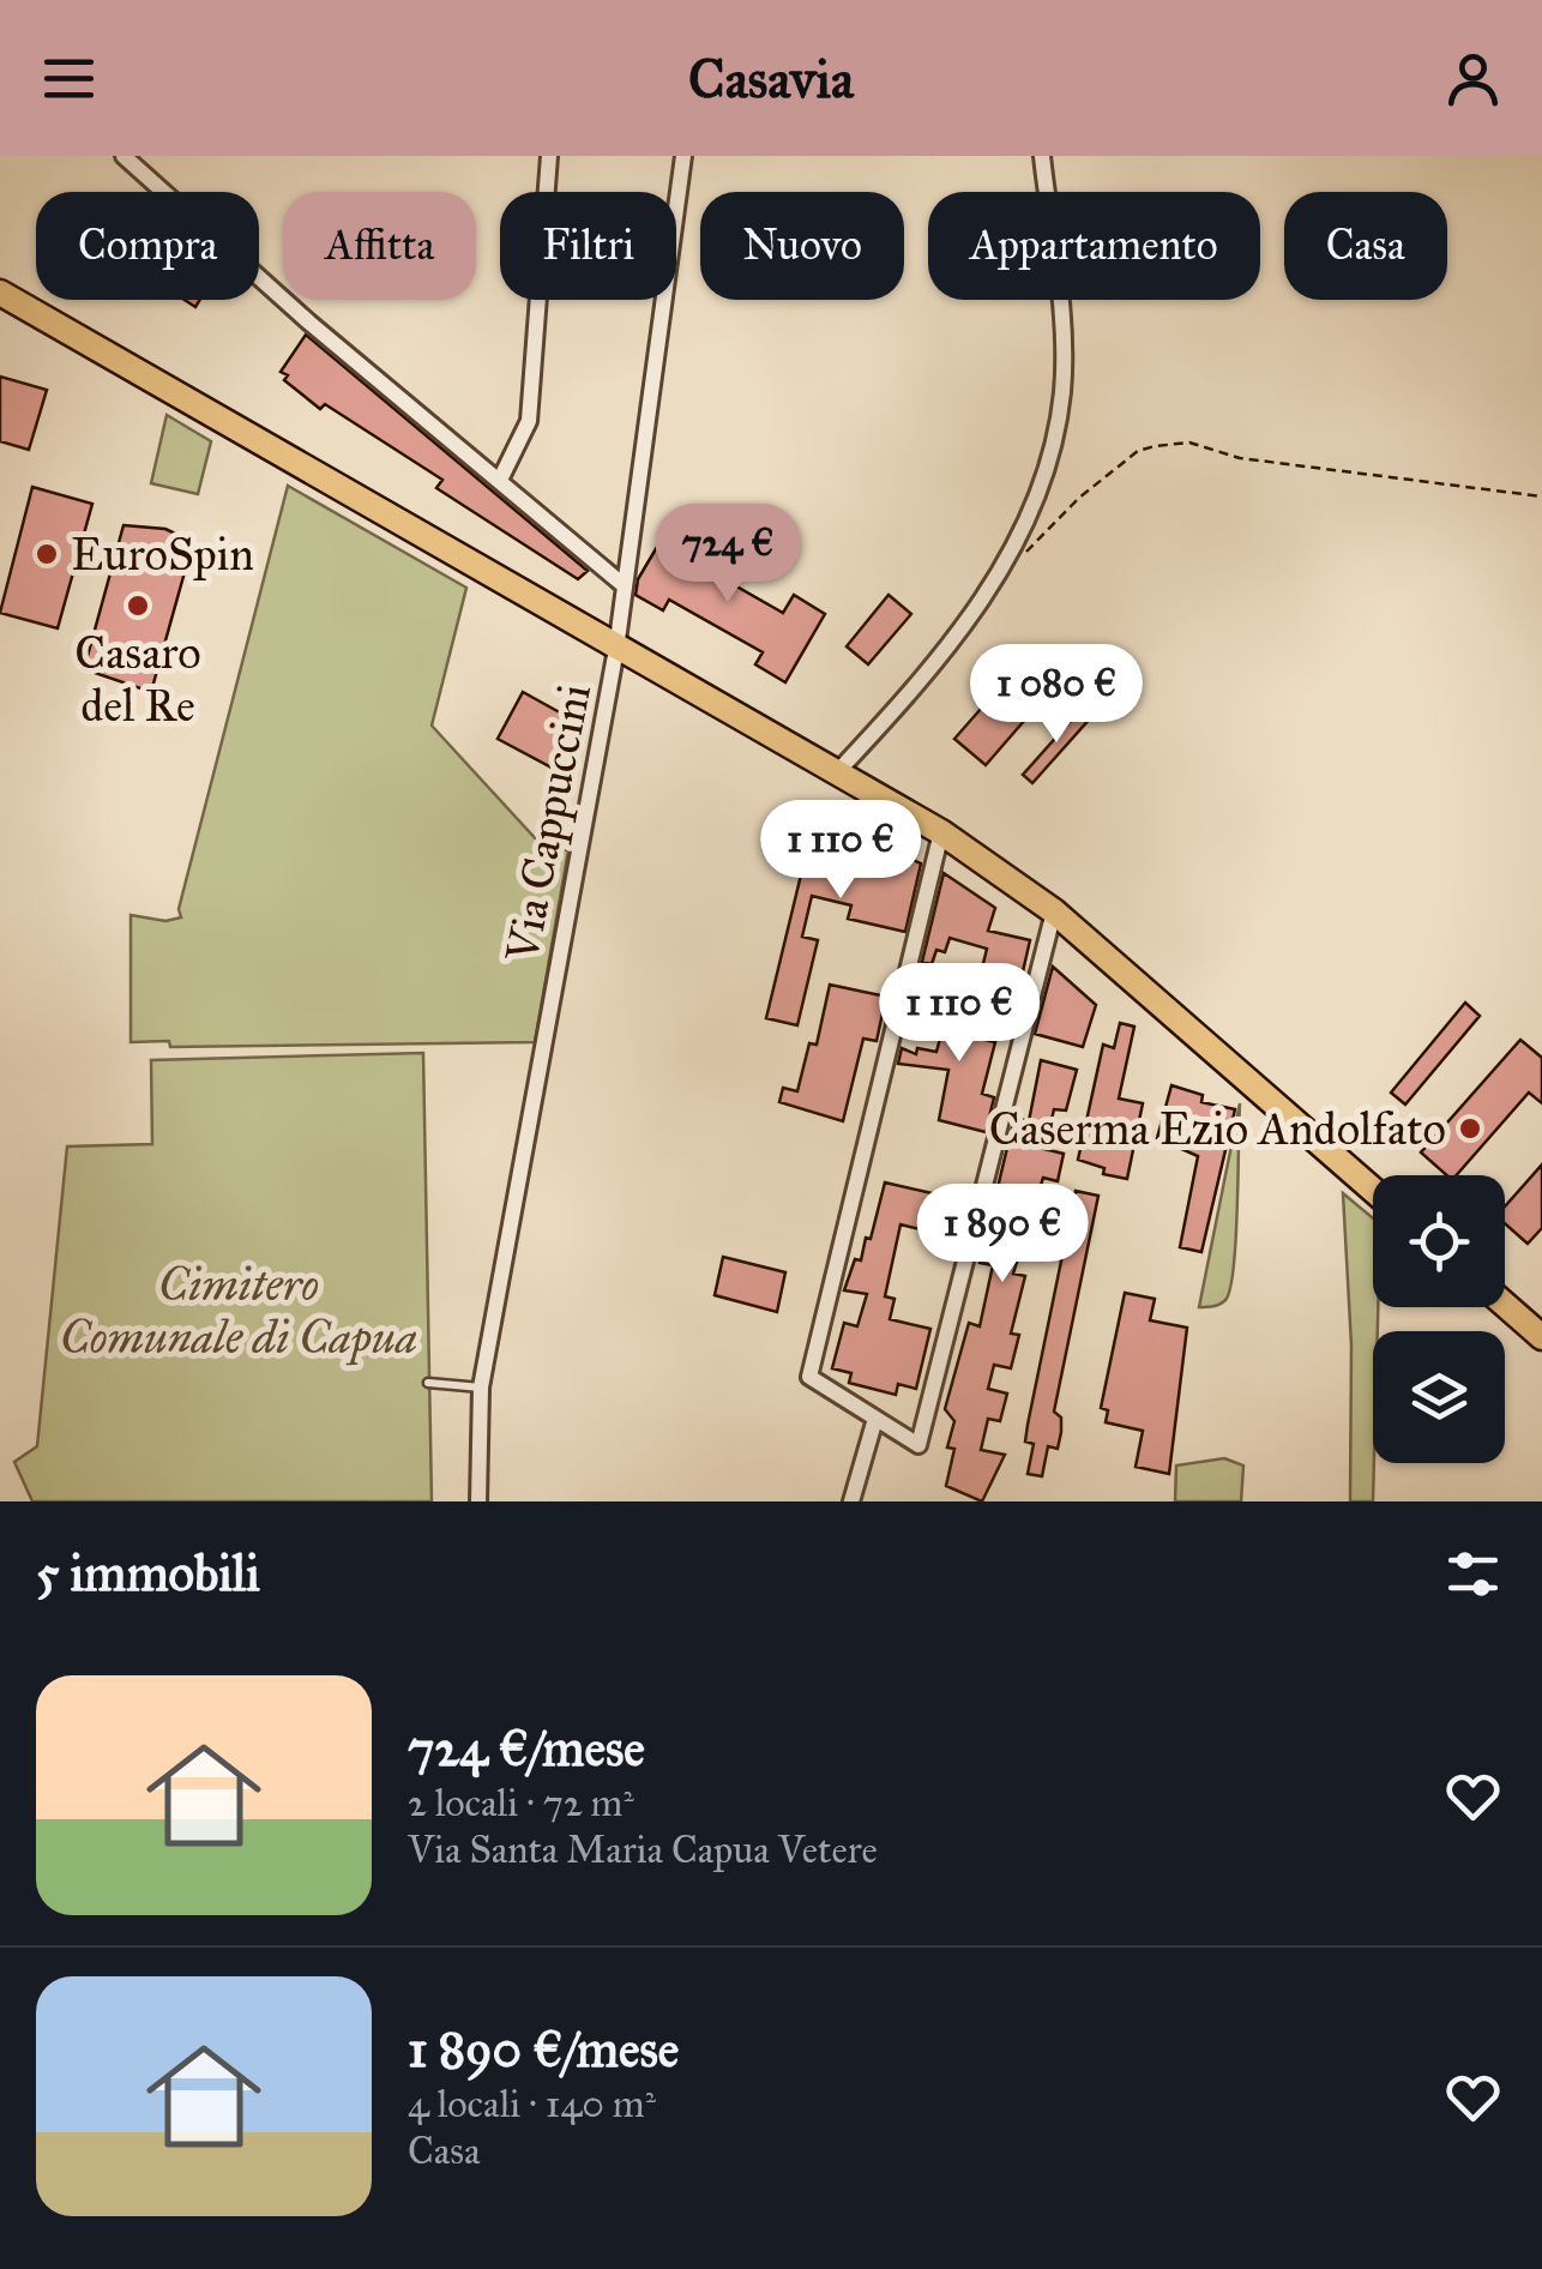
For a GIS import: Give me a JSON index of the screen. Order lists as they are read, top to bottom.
{
  "streets": {
    "street": ["Via Cappuccini"]
  },
  "parks": ["Cimitero Comunale di Capua"],
  "places": ["EuroSpin", "Casaro del Re", "Caserma Ezio Andolfato"],
  "page": {
    "header": "Casavia",
    "chip": [
      "Compra",
      "Affitta",
      "Filtri",
      "Nuovo",
      "Appartamento",
      "Casa"
    ],
    "price": [
      "724 €",
      "1 080 €",
      "1 110 €",
      "1 110 €",
      "1 890 €"
    ],
    "heading": "5 immobili",
    "list": [
      {
        "name": "724 €/mese",
        "note": "2 locali · 72 m² · Via Santa Maria Capua Vetere"
      },
      {
        "name": "1 890 €/mese",
        "note": "4 locali · 140 m² · Casa"
      }
    ]
  }
}
